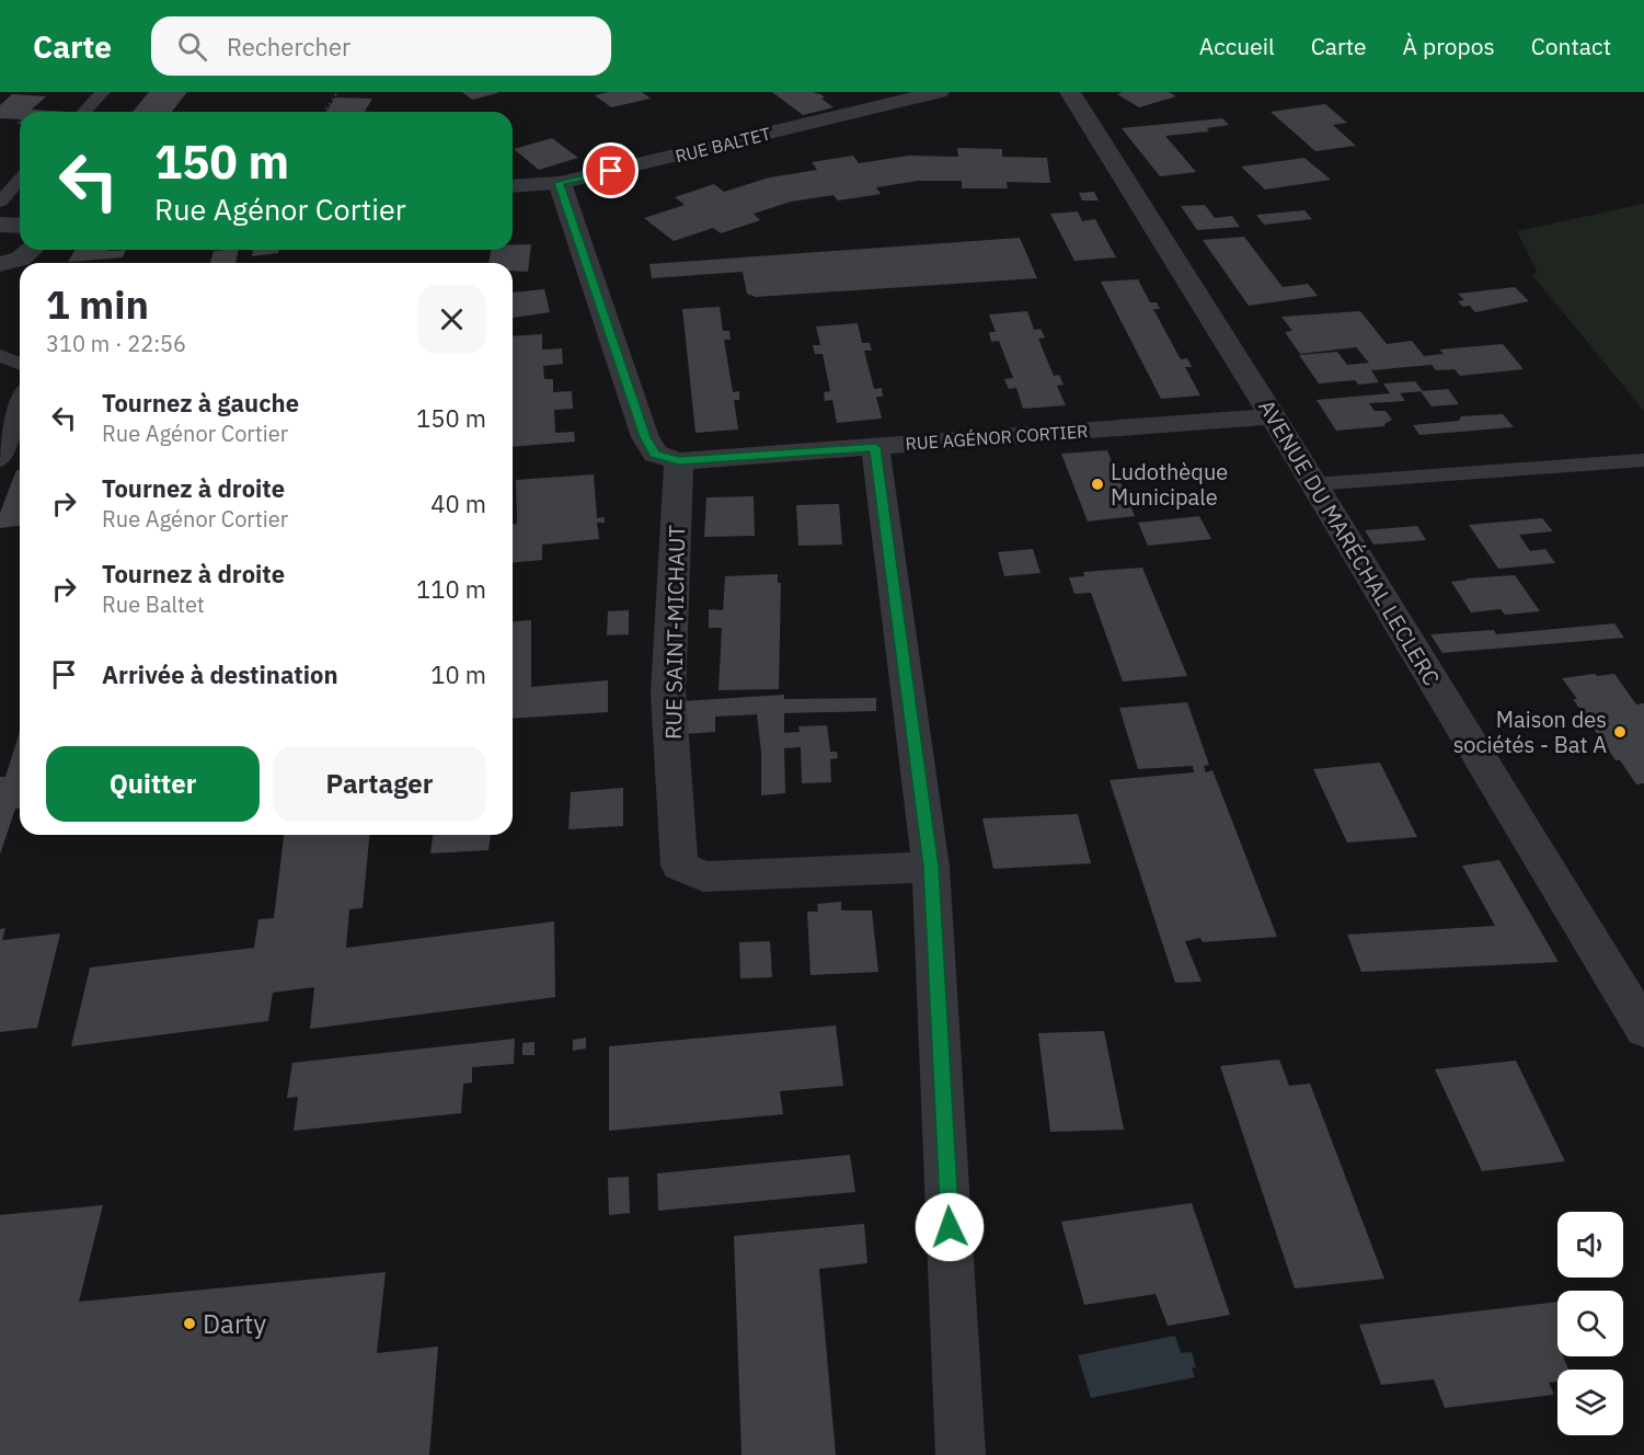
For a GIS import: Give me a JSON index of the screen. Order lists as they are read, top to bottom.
{
  "streets": {
    "street": [
      "RUE BALTET",
      "RUE AGÉNOR CORTIER",
      "AVENUE DU MARÉCHAL LECLERC",
      "RUE SAINT-MICHAUT"
    ]
  },
  "crossings": [
    ["RUE AGÉNOR CORTIER", "AVENUE DU MARÉCHAL LECLERC"],
    ["RUE AGÉNOR CORTIER", "RUE SAINT-MICHAUT"]
  ],
  "places": ["Ludothèque Municipale", "Maison des sociétés - Bat A", "Darty"],
  "page": {
    "header": "Carte",
    "search": "Rechercher",
    "nav": [
      "Accueil",
      "Carte",
      "À propos",
      "Contact"
    ],
    "turn": ["150 m", "Rue Agénor Cortier"],
    "heading": ["1 min", "310 m · 22:56"],
    "list": [
      {
        "name": "Tournez à gauche",
        "note": "Rue Agénor Cortier",
        "value": "150 m"
      },
      {
        "name": "Tournez à droite",
        "note": "Rue Agénor Cortier",
        "value": "40 m"
      },
      {
        "name": "Tournez à droite",
        "note": "Rue Baltet",
        "value": "110 m"
      },
      {
        "name": "Arrivée à destination",
        "value": "10 m"
      }
    ],
    "buttons": ["Quitter", "Partager"]
  }
}
